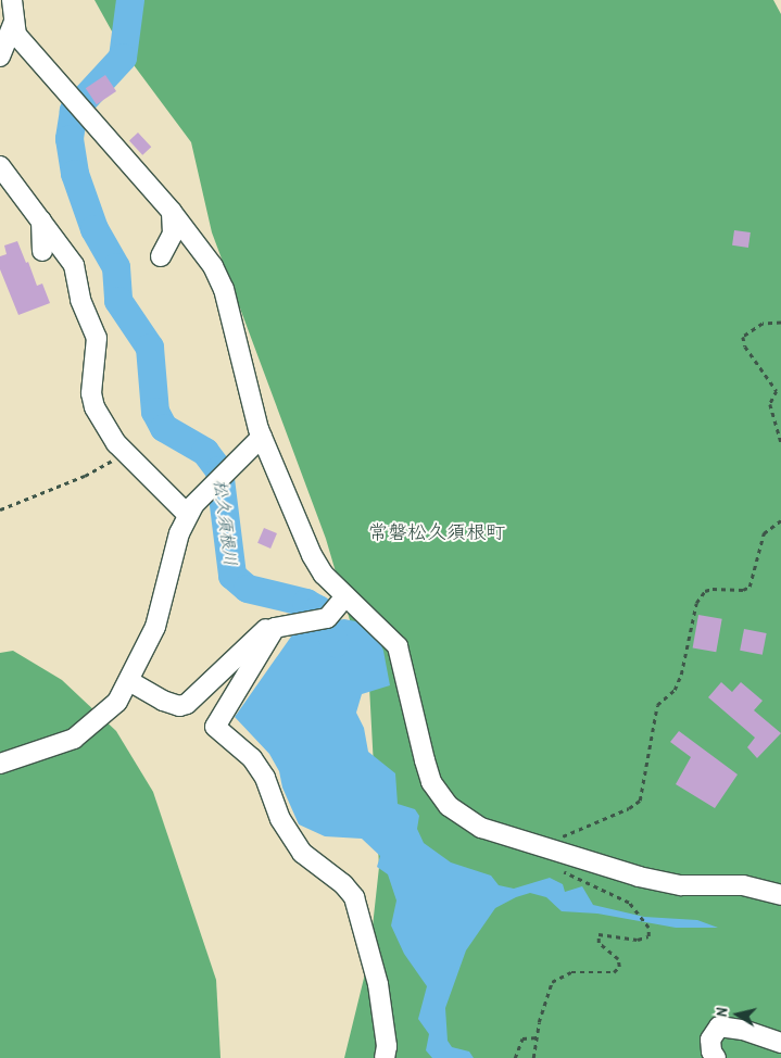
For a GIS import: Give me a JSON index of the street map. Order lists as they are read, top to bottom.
{
  "districts": ["常磐松久須根町"],
  "water": ["松久須根川"],
  "north": "left"
}
